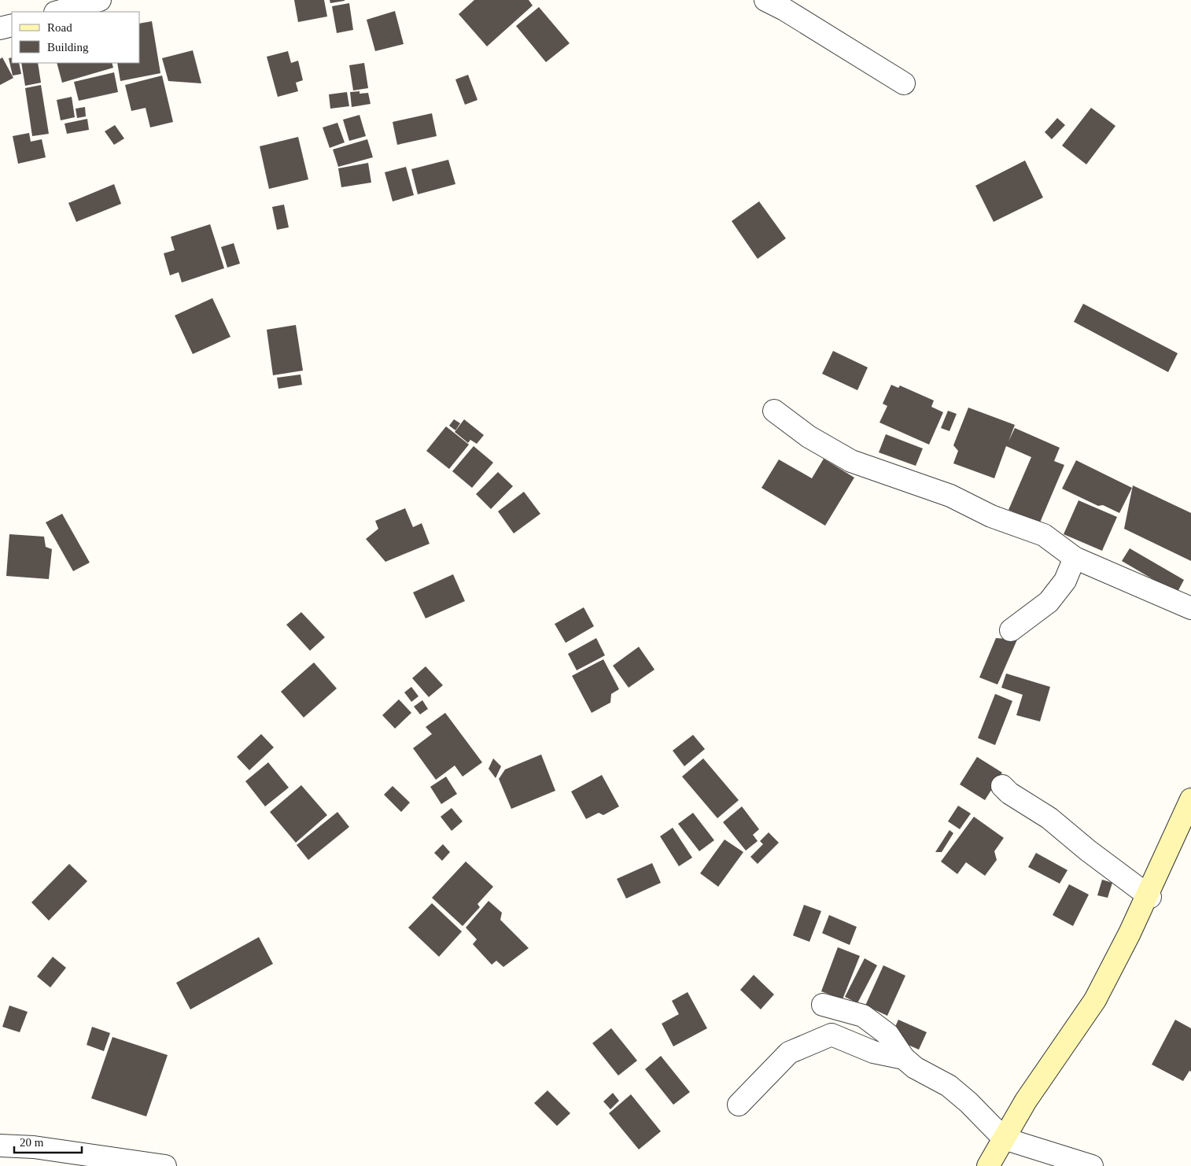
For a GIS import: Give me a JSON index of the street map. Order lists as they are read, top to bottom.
{
  "legend": ["Road", "Building"],
  "scale_bar": "20 m"
}
